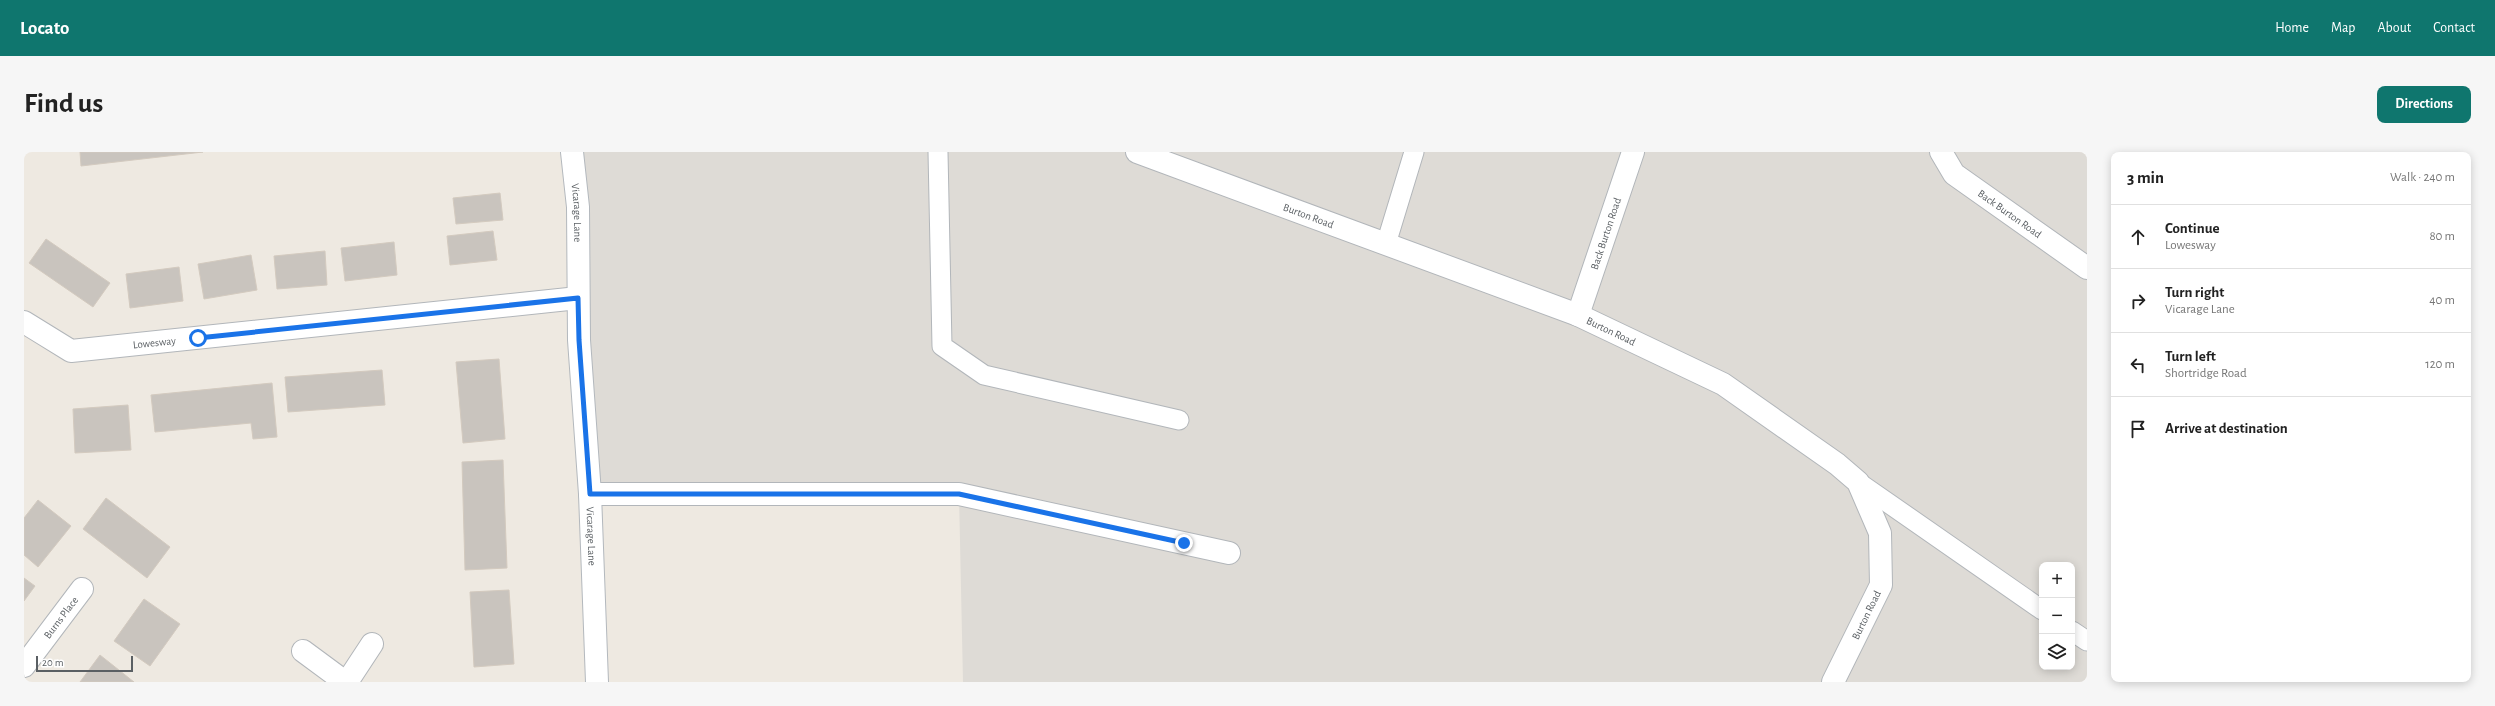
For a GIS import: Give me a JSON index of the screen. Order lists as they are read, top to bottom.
{
  "streets": {
    "street": [
      "Vicarage Lane",
      "Back Burton Road",
      "Burton Road",
      "Lowesway",
      "Burns Place"
    ]
  },
  "crossings": [
    ["Vicarage Lane", "Lowesway"],
    ["Back Burton Road", "Burton Road"]
  ],
  "scale_bar": "20 m",
  "page": {
    "header": "Locato",
    "nav": [
      "Home",
      "Map",
      "About",
      "Contact"
    ],
    "buttons": "Directions",
    "title": "Find us",
    "heading": ["3 min", "Walk · 240 m"],
    "list": [
      ["Continue", "Lowesway", "80 m"],
      ["Turn right", "Vicarage Lane", "40 m"],
      ["Turn left", "Shortridge Road", "120 m"],
      "Arrive at destination"
    ],
    "map_buttons": ["+", "−"],
    "scale": "20 m"
  }
}
